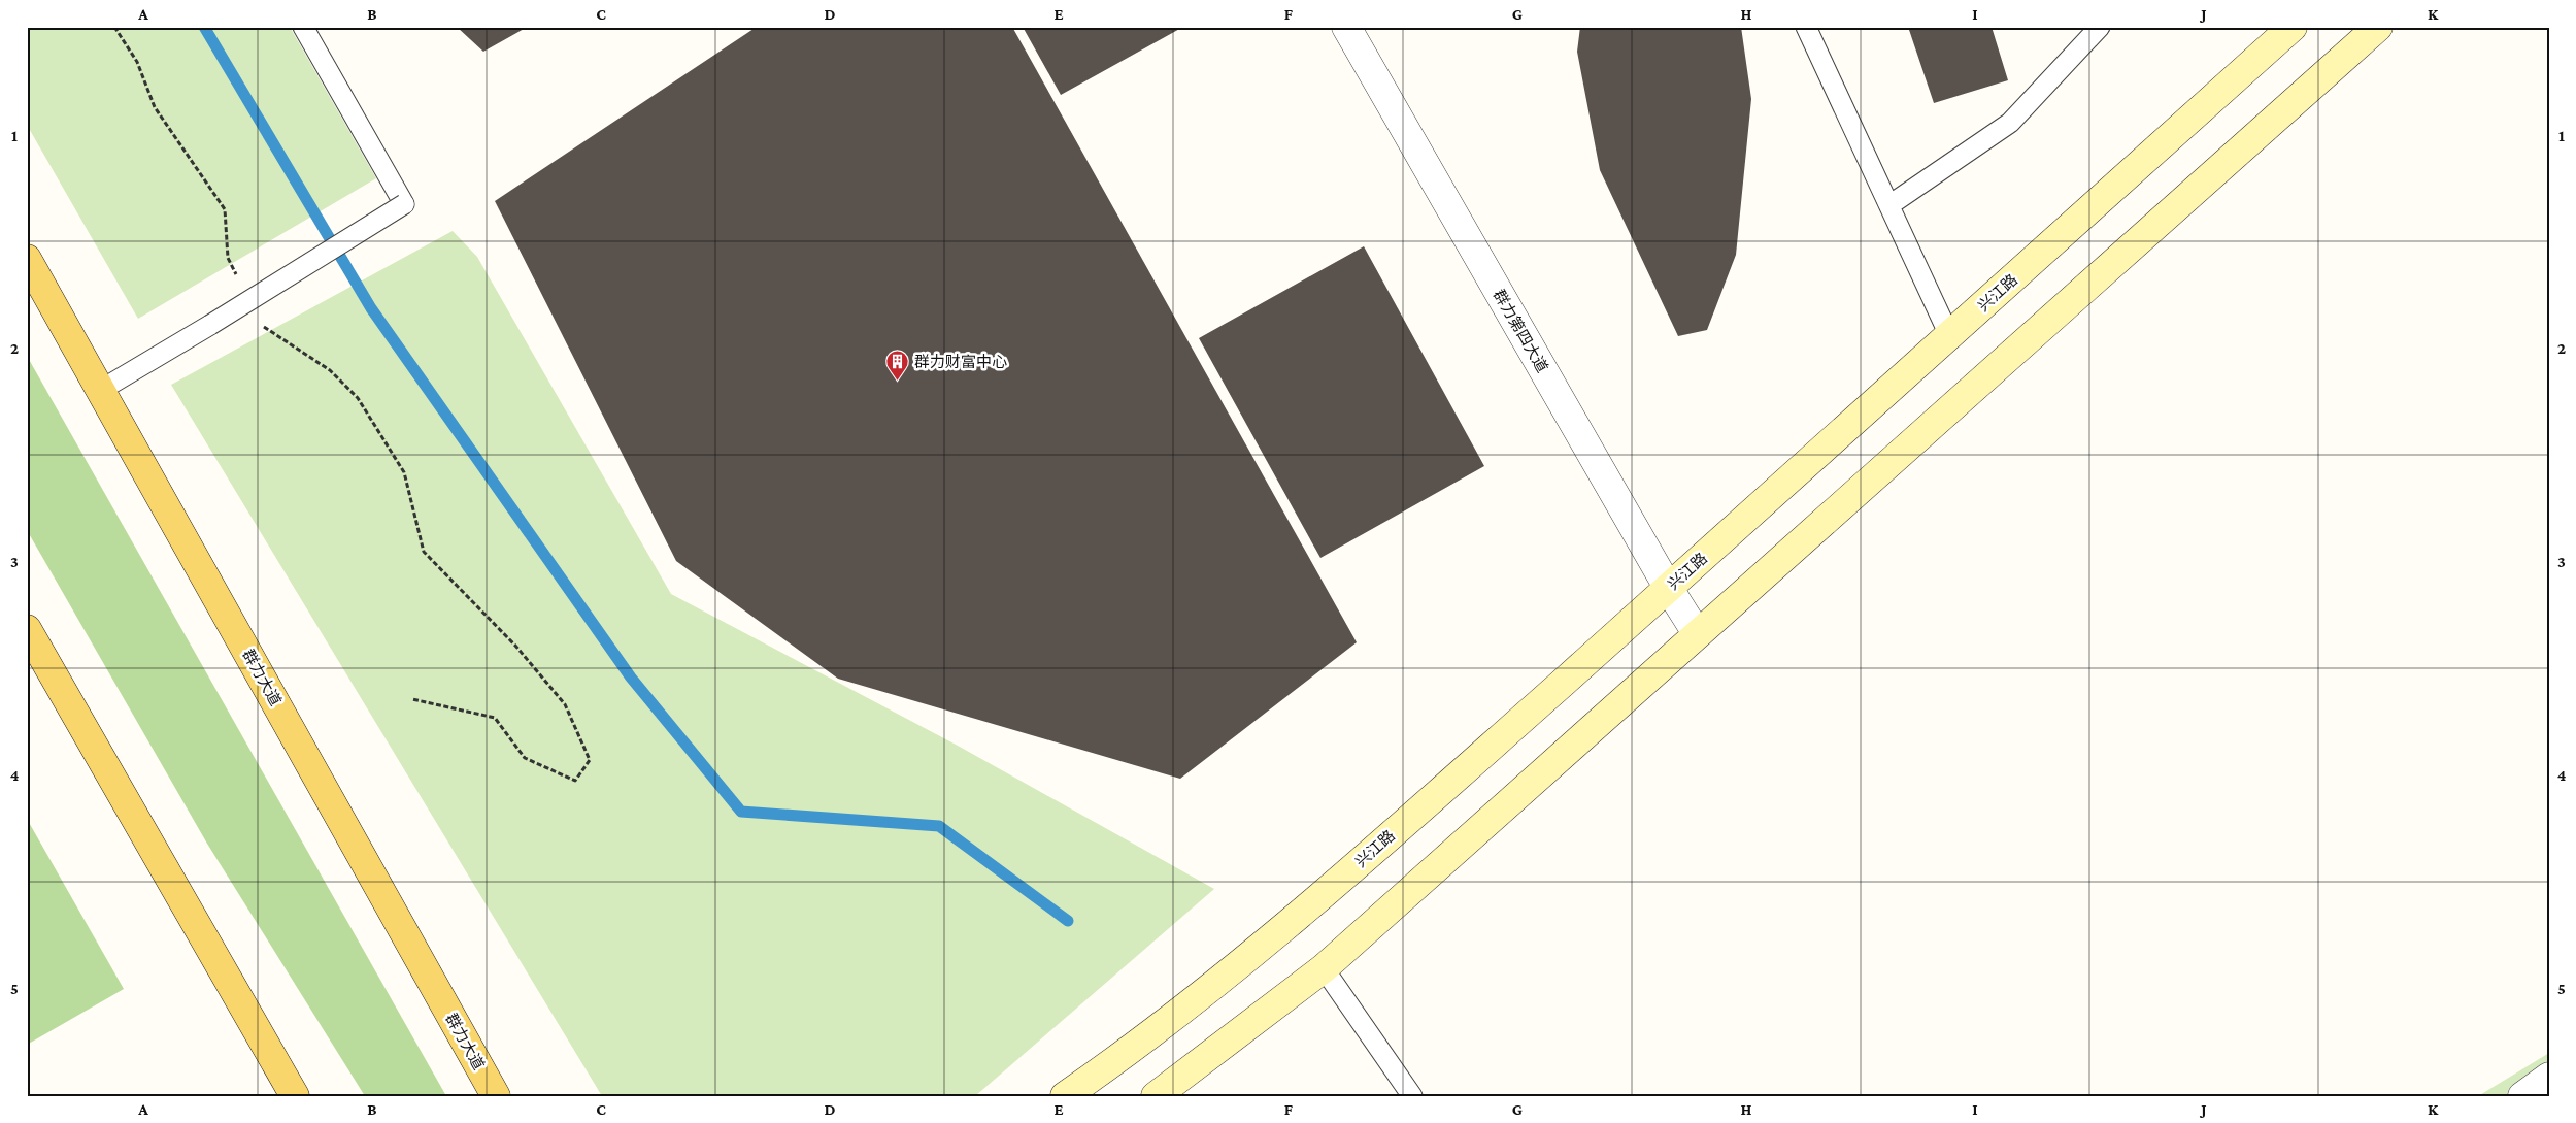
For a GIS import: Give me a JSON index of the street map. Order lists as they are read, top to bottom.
{
  "streets": {
    "main road": ["兴江路", "群力大道"],
    "street": ["群力第四大道"]
  },
  "crossings": [
    ["兴江路", "群力第四大道"]
  ],
  "places": {
    "building": ["群力财富中心"]
  },
  "grid": {
    "columns": [
      "A",
      "B",
      "C",
      "D",
      "E",
      "F",
      "G",
      "H",
      "I",
      "J",
      "K"
    ],
    "rows": [
      "1",
      "2",
      "3",
      "4",
      "5"
    ]
  }
}
